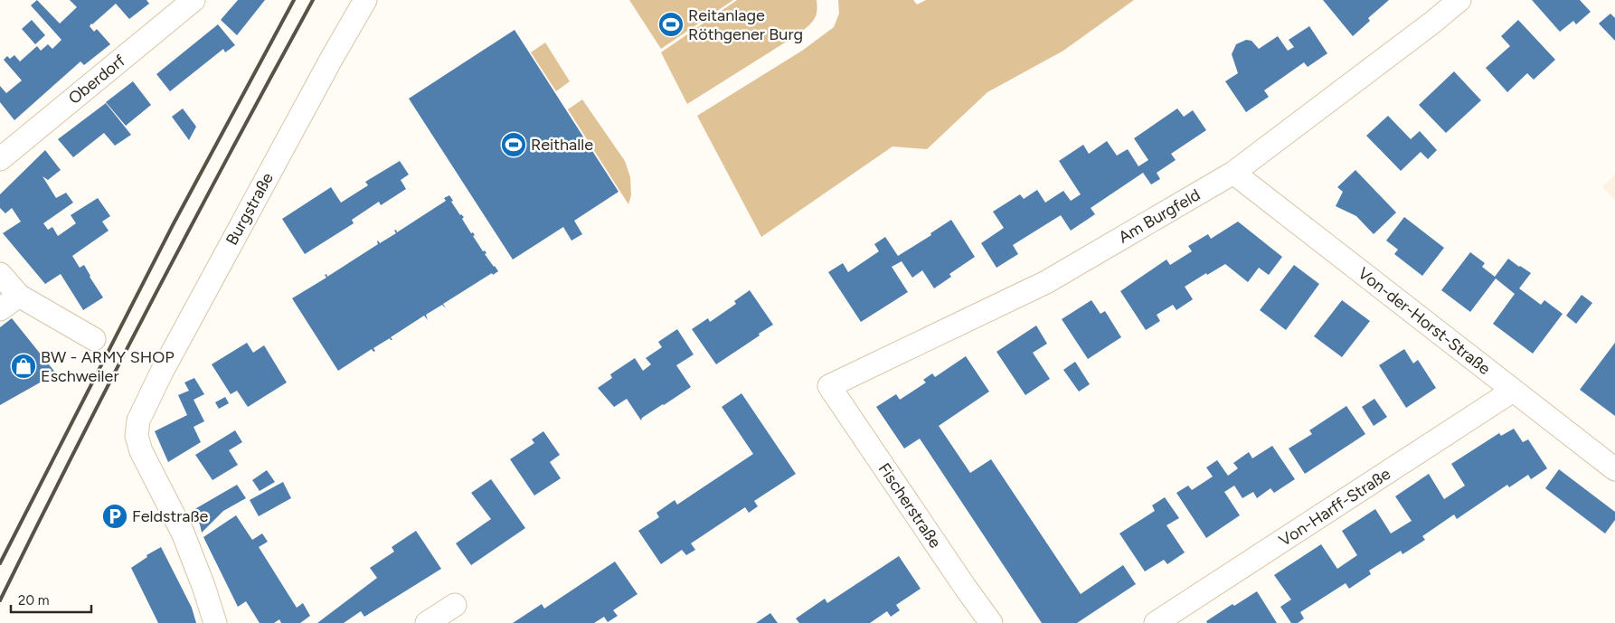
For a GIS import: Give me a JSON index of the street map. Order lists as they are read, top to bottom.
{
  "streets": {
    "street": [
      "Oberdorf",
      "Burgstraße",
      "Am Burgfeld",
      "Von-der-Horst-Straße",
      "Fischerstraße",
      "Von-Harff-Straße"
    ]
  },
  "crossings": [
    ["Am Burgfeld", "Von-der-Horst-Straße"],
    ["Am Burgfeld", "Fischerstraße"],
    ["Von-der-Horst-Straße", "Von-Harff-Straße"]
  ],
  "places": {
    "sports": ["Reitanlage Röthgener Burg", "Reithalle"],
    "shop": ["BW - ARMY SHOP Eschweiler"],
    "parking": ["Feldstraße"]
  },
  "scale_bar": "20 m"
}
